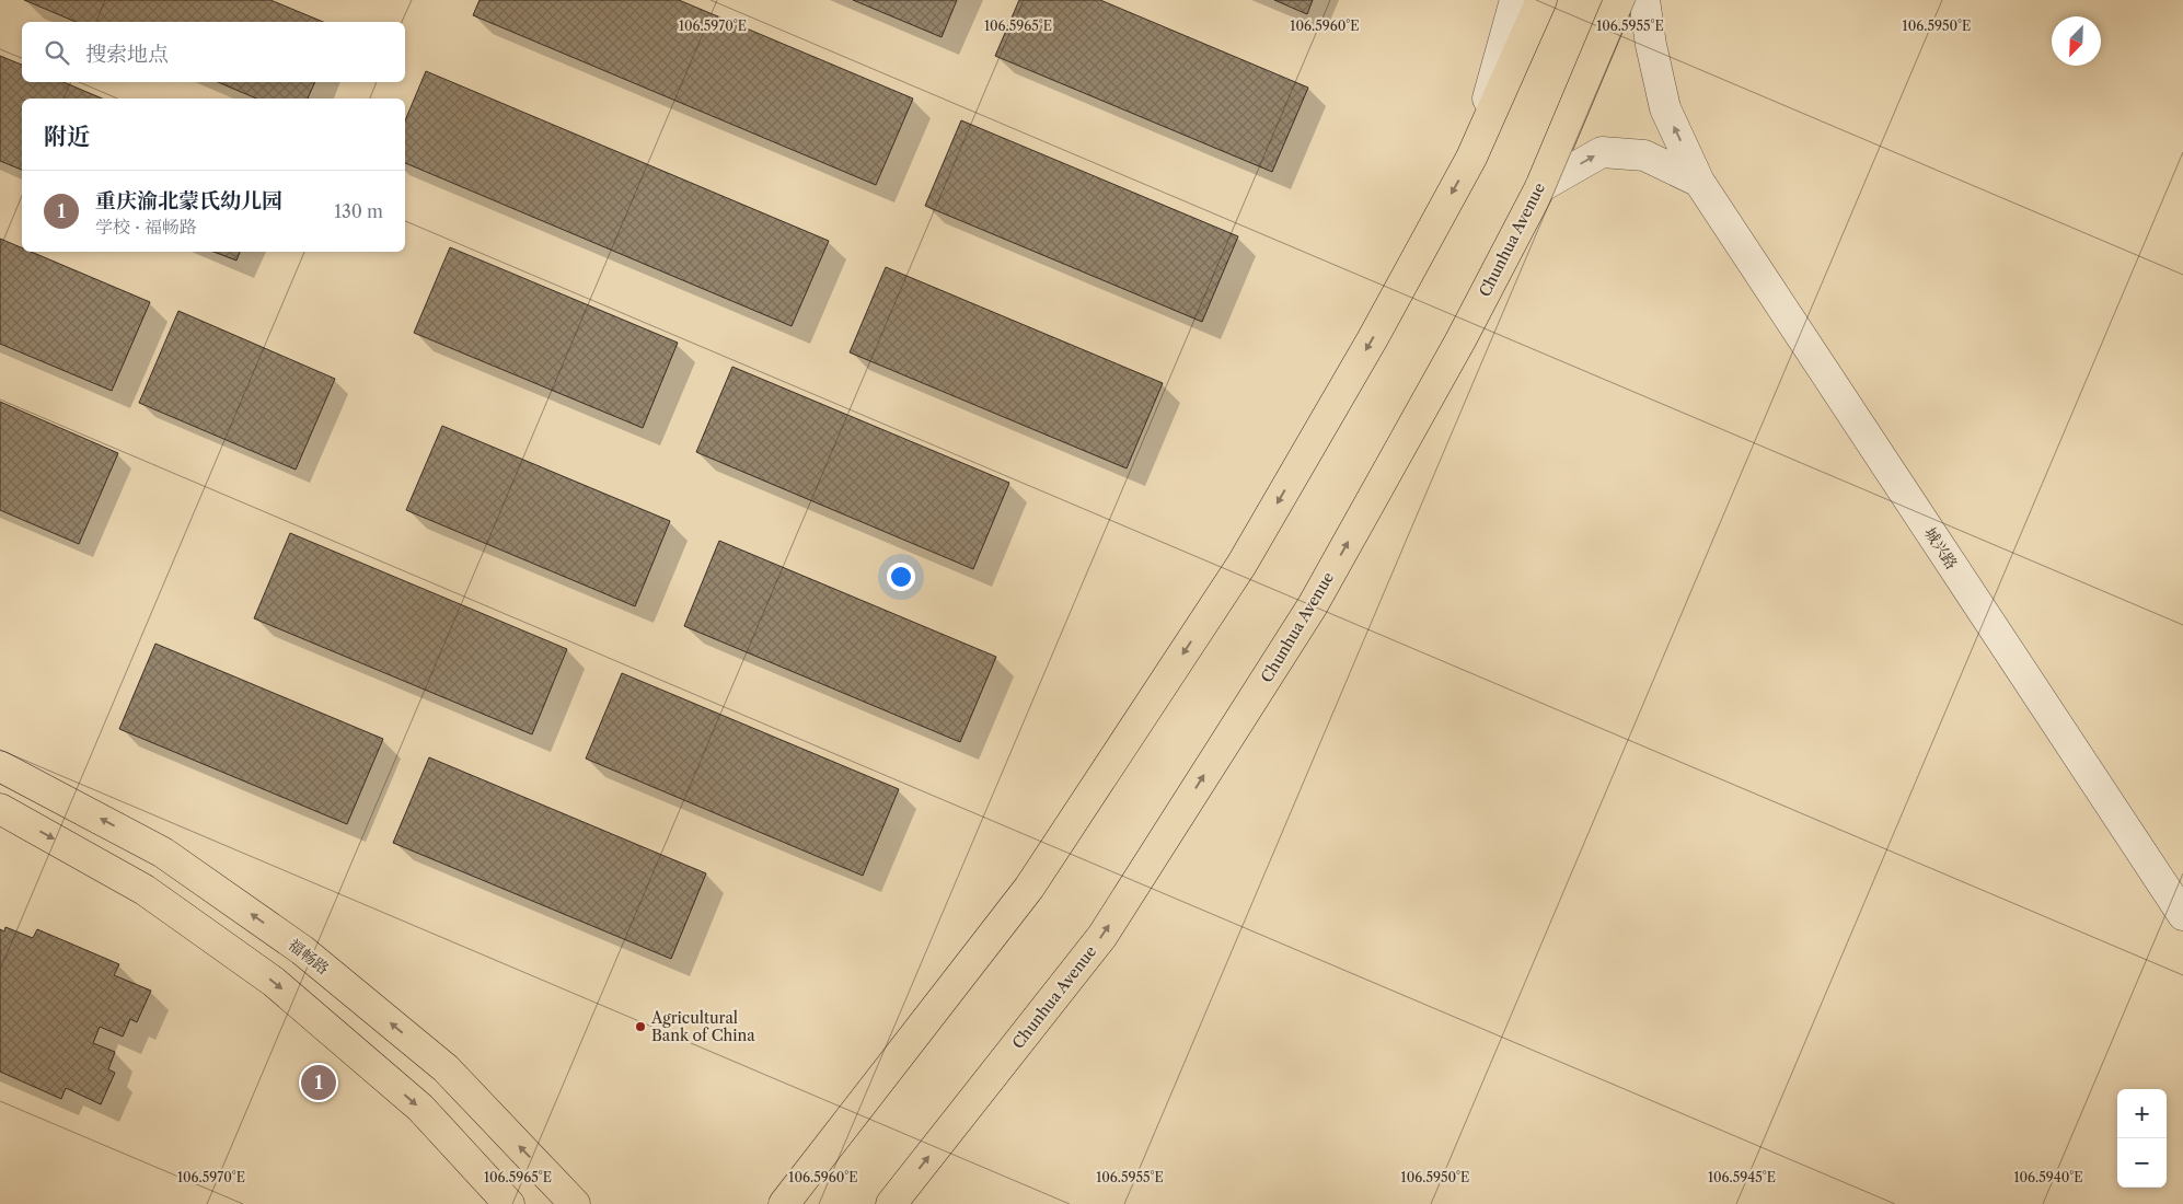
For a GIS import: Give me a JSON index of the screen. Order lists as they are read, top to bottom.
{
  "streets": {
    "main road": ["Chunhua Avenue", "福畅路"],
    "street": ["城兴路"]
  },
  "places": ["Agricultural Bank of China"],
  "north": "bottom left",
  "page": {
    "search": "搜索地点",
    "heading": "附近",
    "list": [
      {
        "mark": "1",
        "name": "重庆渝北蒙氏幼儿园",
        "note": "学校 · 福畅路",
        "value": "130 m"
      }
    ],
    "pins": "1",
    "map_buttons": ["+", "−"]
  },
  "coordinates": [
    "106.5970°E",
    "106.5965°E",
    "106.5960°E",
    "106.5955°E",
    "106.5950°E",
    "106.5945°E",
    "106.5940°E"
  ]
}
